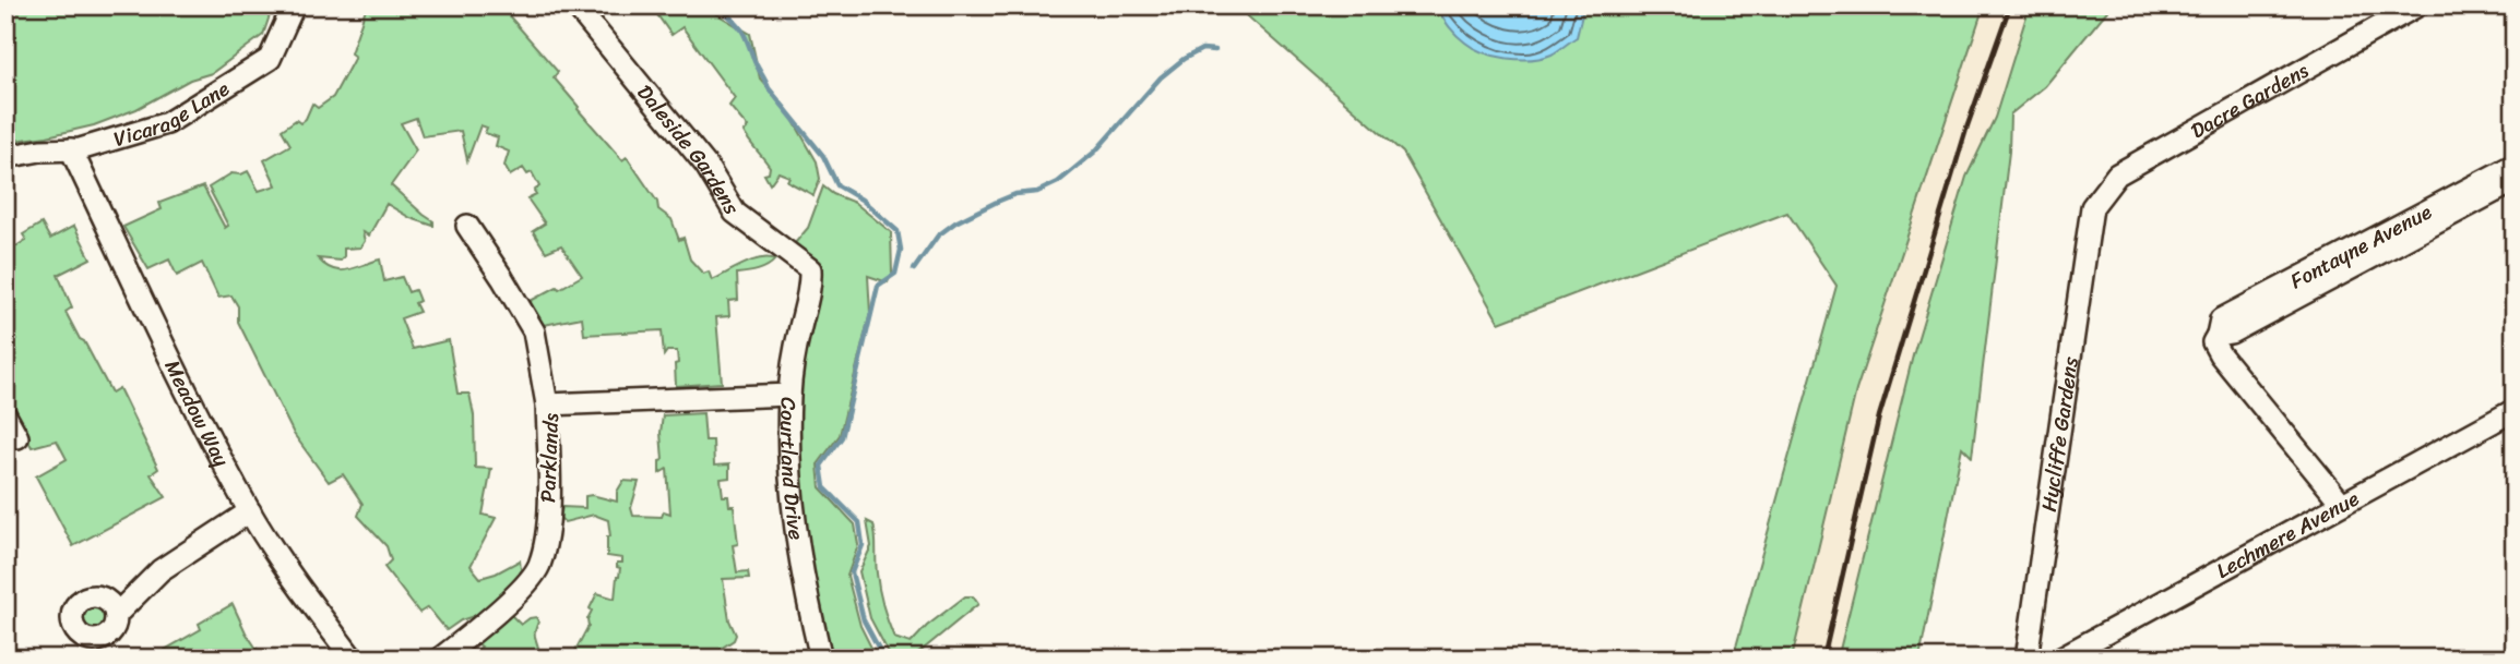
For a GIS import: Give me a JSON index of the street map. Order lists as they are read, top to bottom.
{
  "streets": {
    "street": [
      "Dacre Gardens",
      "Vicarage Lane",
      "Daleside Gardens",
      "Fontayne Avenue",
      "Meadow Way",
      "Hycliffe Gardens",
      "Parklands",
      "Courtland Drive",
      "Lechmere Avenue"
    ]
  },
  "crossings": [
    ["Dacre Gardens", "Hycliffe Gardens"],
    ["Vicarage Lane", "Meadow Way"],
    ["Daleside Gardens", "Courtland Drive"],
    ["Fontayne Avenue", "Lechmere Avenue"],
    ["Parklands", "Courtland Drive"]
  ]
}
